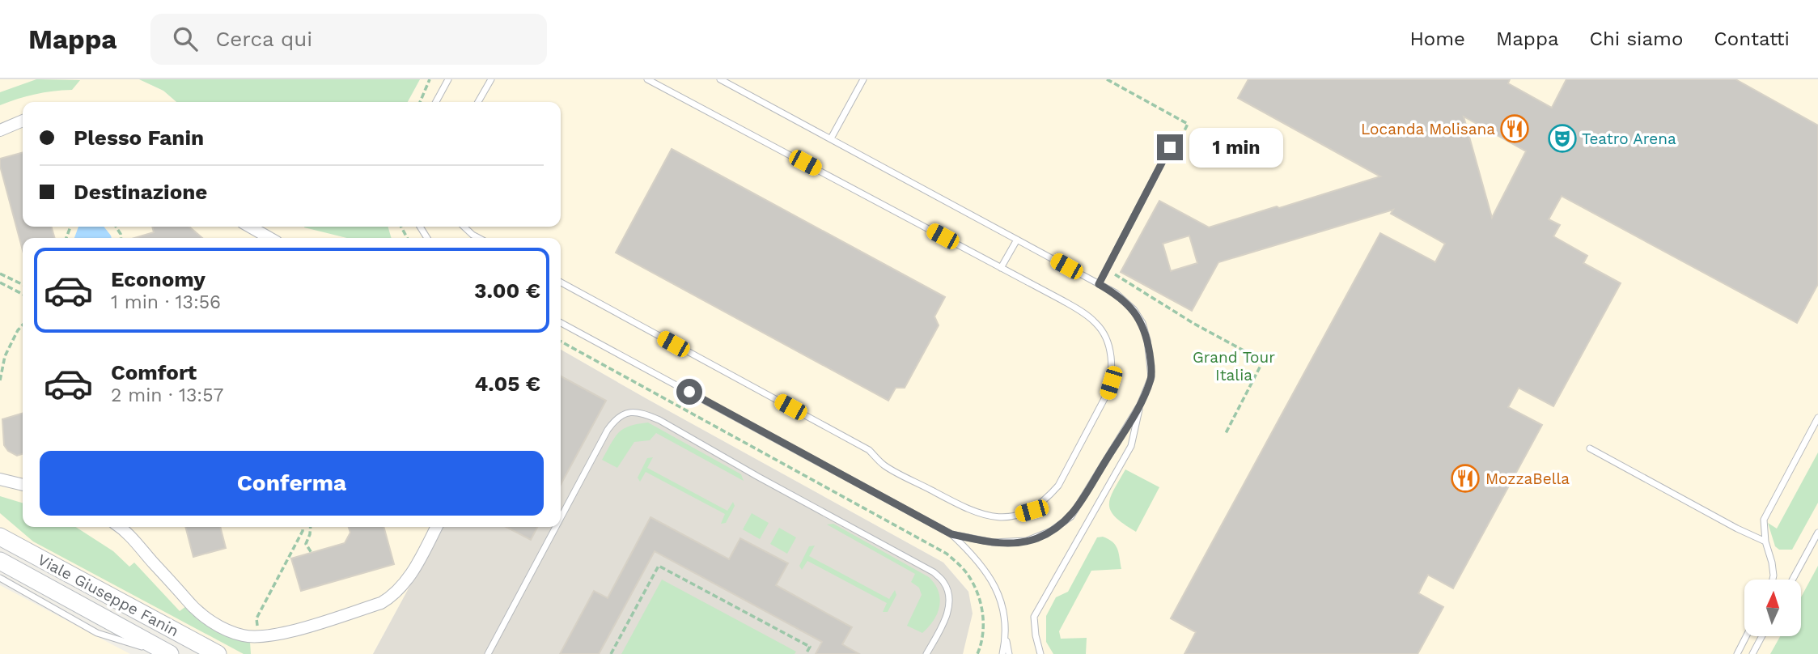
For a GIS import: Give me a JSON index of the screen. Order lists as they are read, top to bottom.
{
  "streets": {
    "main road": ["Viale Giuseppe Fanin"]
  },
  "parks": ["Grand Tour Italia"],
  "places": {
    "restaurant": ["Locanda Molisana", "MozzaBella"],
    "theatre": ["Teatro Arena"]
  },
  "north": "top",
  "page": {
    "header": "Mappa",
    "search": "Cerca qui",
    "nav": [
      "Home",
      "Mappa",
      "Chi siamo",
      "Contatti"
    ],
    "banner": ["Plesso Fanin", "Destinazione"],
    "bubble": "1 min",
    "list": [
      {
        "name": "Economy",
        "note": "1 min · 13:56",
        "value": "3.00 €"
      },
      {
        "name": "Comfort",
        "note": "2 min · 13:57",
        "value": "4.05 €"
      }
    ],
    "buttons": "Conferma"
  }
}
